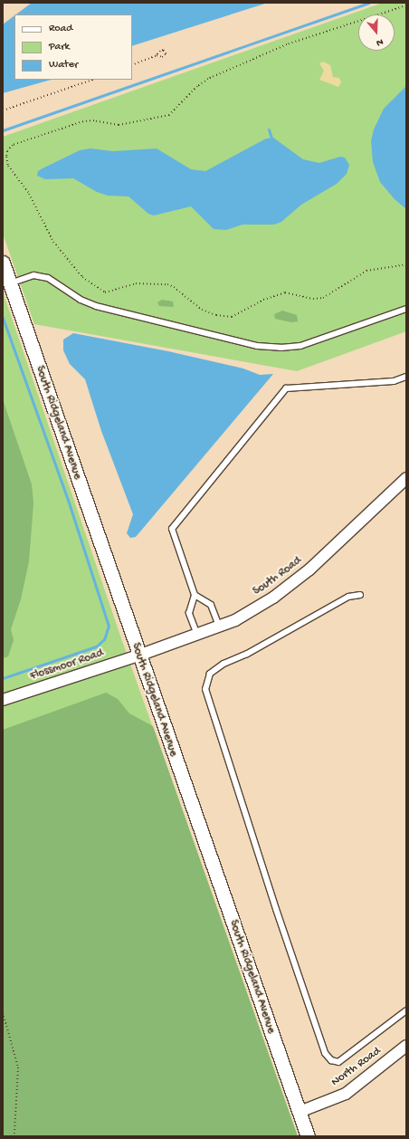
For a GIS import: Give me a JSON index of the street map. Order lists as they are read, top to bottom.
{
  "streets": {
    "street": [
      "South Ridgeland Avenue",
      "South Road",
      "Flossmoor Road",
      "North Road"
    ]
  },
  "crossings": [
    ["South Ridgeland Avenue", "South Road"],
    ["South Ridgeland Avenue", "Flossmoor Road"],
    ["South Ridgeland Avenue", "North Road"],
    ["South Road", "Flossmoor Road"]
  ],
  "legend": ["Road", "Park", "Water"],
  "north": "bottom"
}
